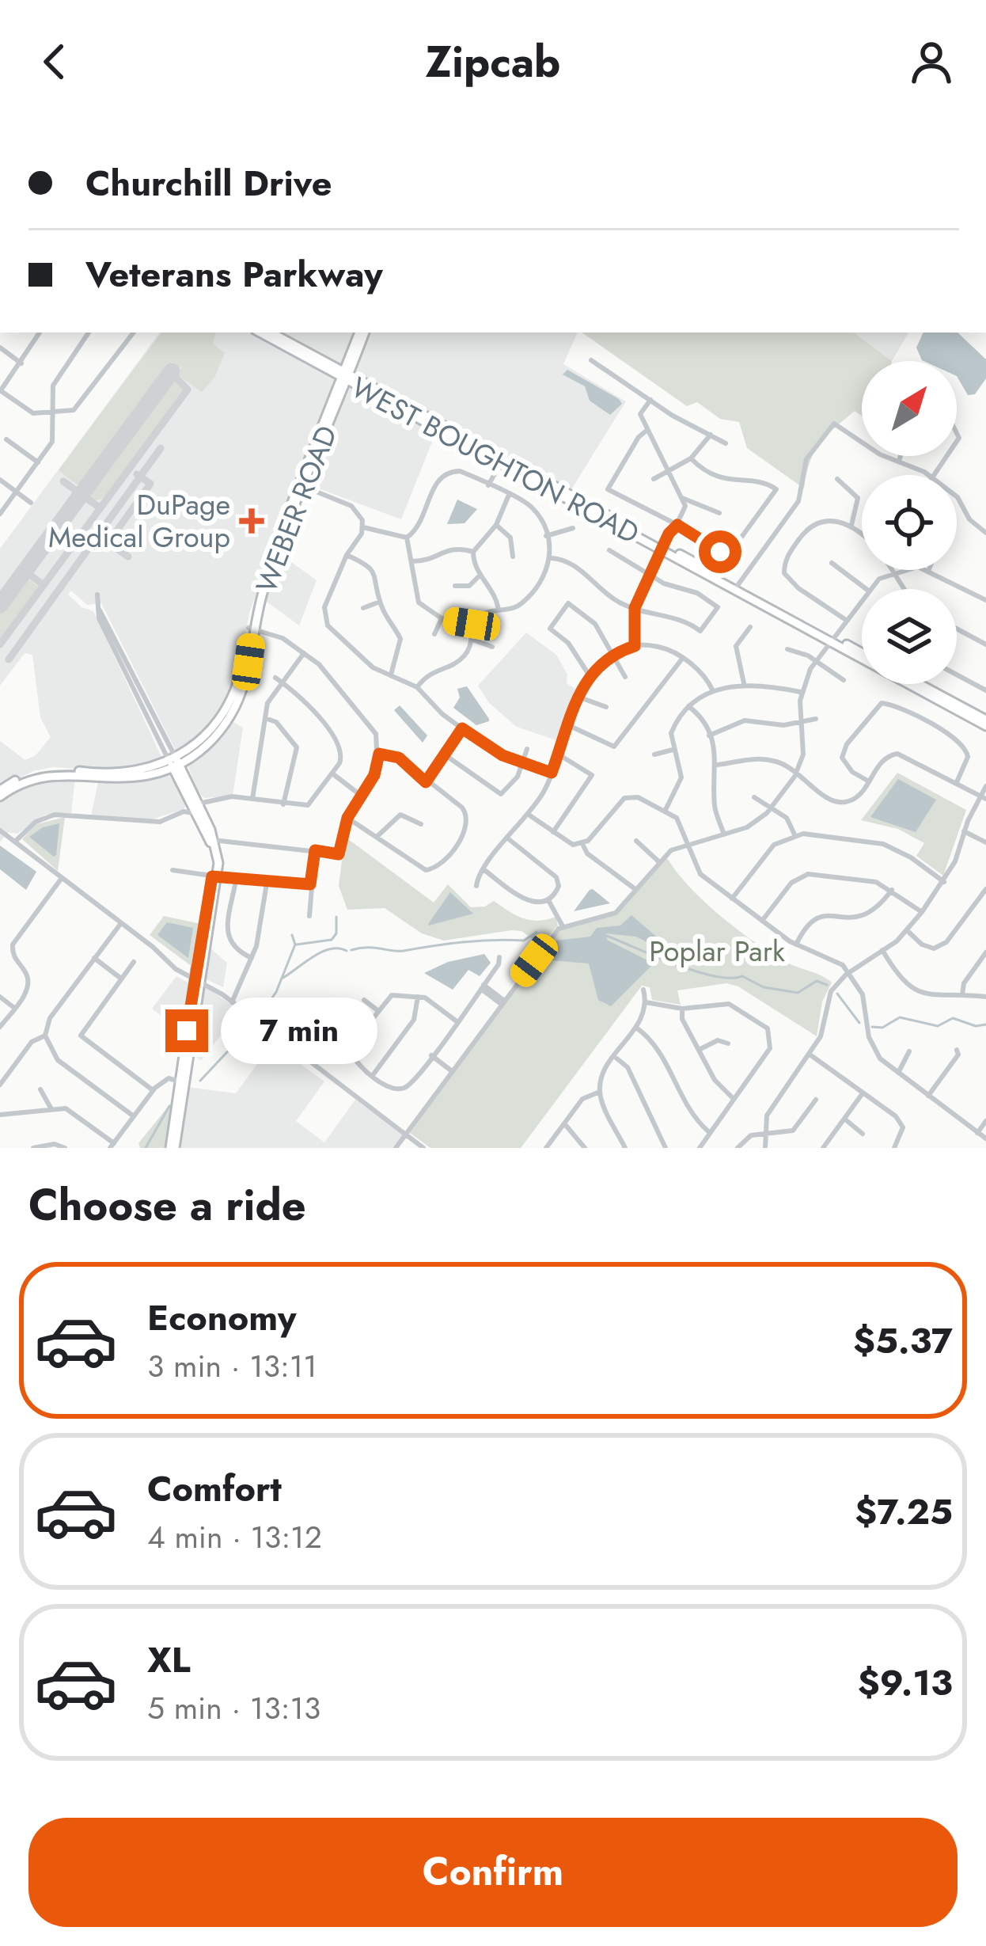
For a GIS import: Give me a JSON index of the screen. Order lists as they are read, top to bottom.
{
  "streets": {
    "main road": ["WEST BOUGHTON ROAD", "WEBER ROAD"]
  },
  "crossings": [
    ["WEST BOUGHTON ROAD", "WEBER ROAD"]
  ],
  "parks": ["Poplar Park"],
  "places": {
    "health": ["DuPage Medical Group"]
  },
  "north": "top right",
  "page": {
    "header": "Zipcab",
    "banner": ["Churchill Drive", "Veterans Parkway"],
    "bubble": "7 min",
    "heading": "Choose a ride",
    "list": [
      {
        "name": "Economy",
        "note": "3 min · 13:11",
        "value": "$5.37"
      },
      {
        "name": "Comfort",
        "note": "4 min · 13:12",
        "value": "$7.25"
      },
      {
        "name": "XL",
        "note": "5 min · 13:13",
        "value": "$9.13"
      }
    ],
    "buttons": "Confirm"
  }
}
